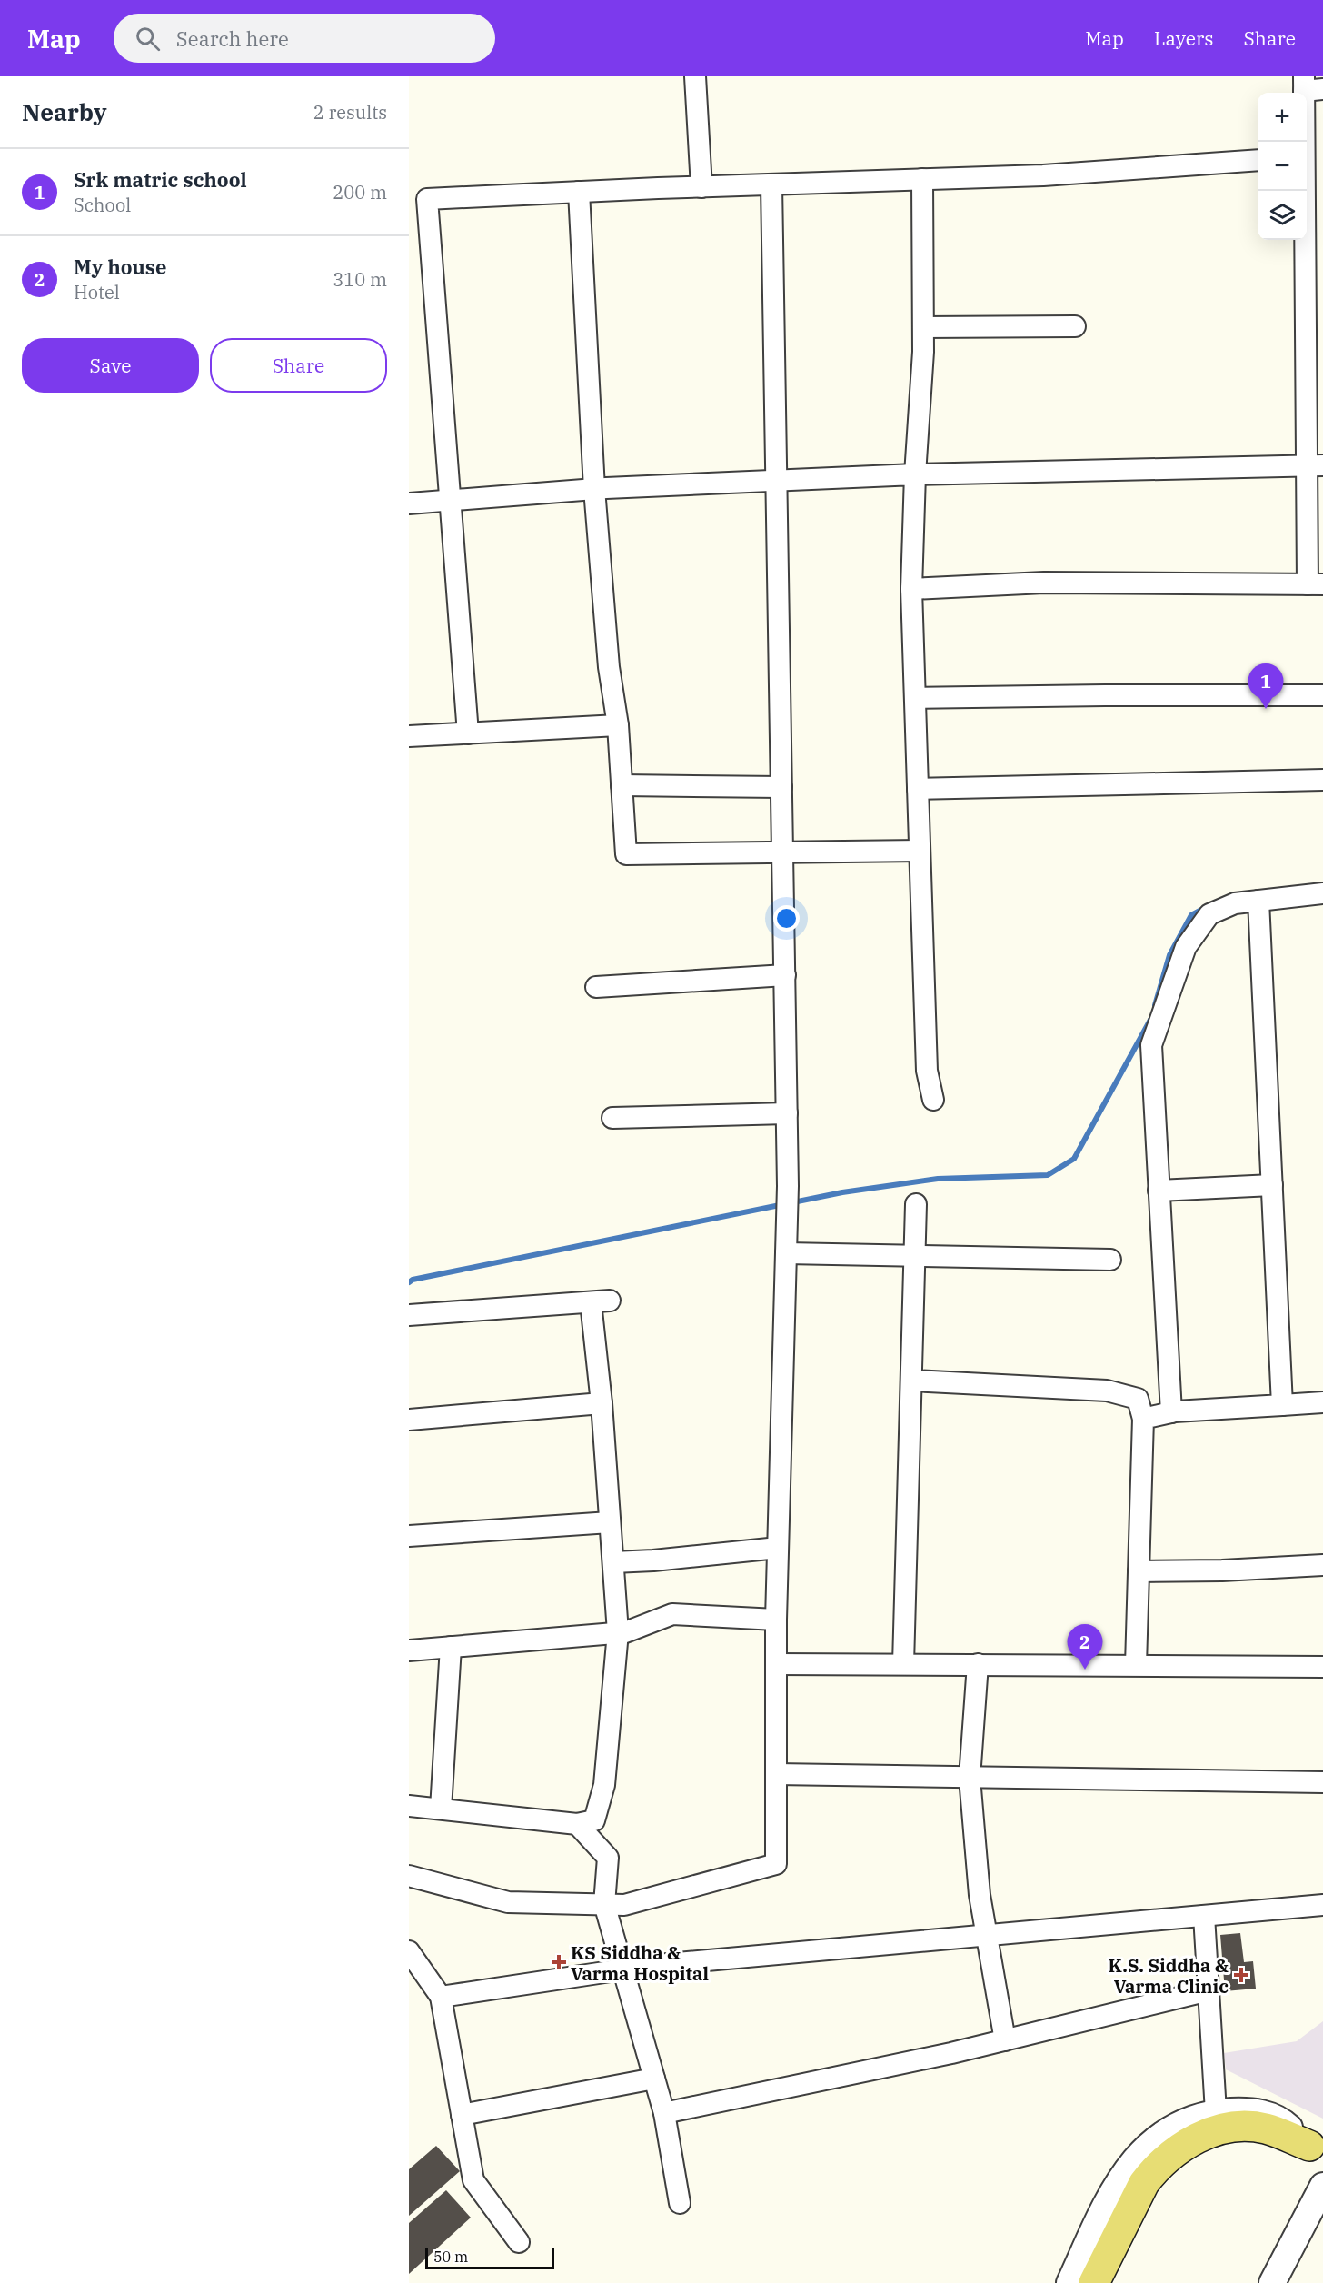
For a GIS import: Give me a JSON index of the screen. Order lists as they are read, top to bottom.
{
  "places": {
    "health": ["KS Siddha & Varma Hospital", "K.S. Siddha & Varma Clinic"]
  },
  "scale_bar": "50 m",
  "page": {
    "header": "Map",
    "search": "Search here",
    "nav": ["Map", "Layers", "Share"],
    "heading": ["Nearby", "2 results"],
    "map_buttons": ["+", "−"],
    "list": [
      {
        "mark": "1",
        "name": "Srk matric school",
        "note": "School",
        "value": "200 m"
      },
      {
        "mark": "2",
        "name": "My house",
        "note": "Hotel",
        "value": "310 m"
      }
    ],
    "buttons": ["Save", "Share"],
    "pins": ["1", "2"],
    "scale": "50 m"
  }
}
